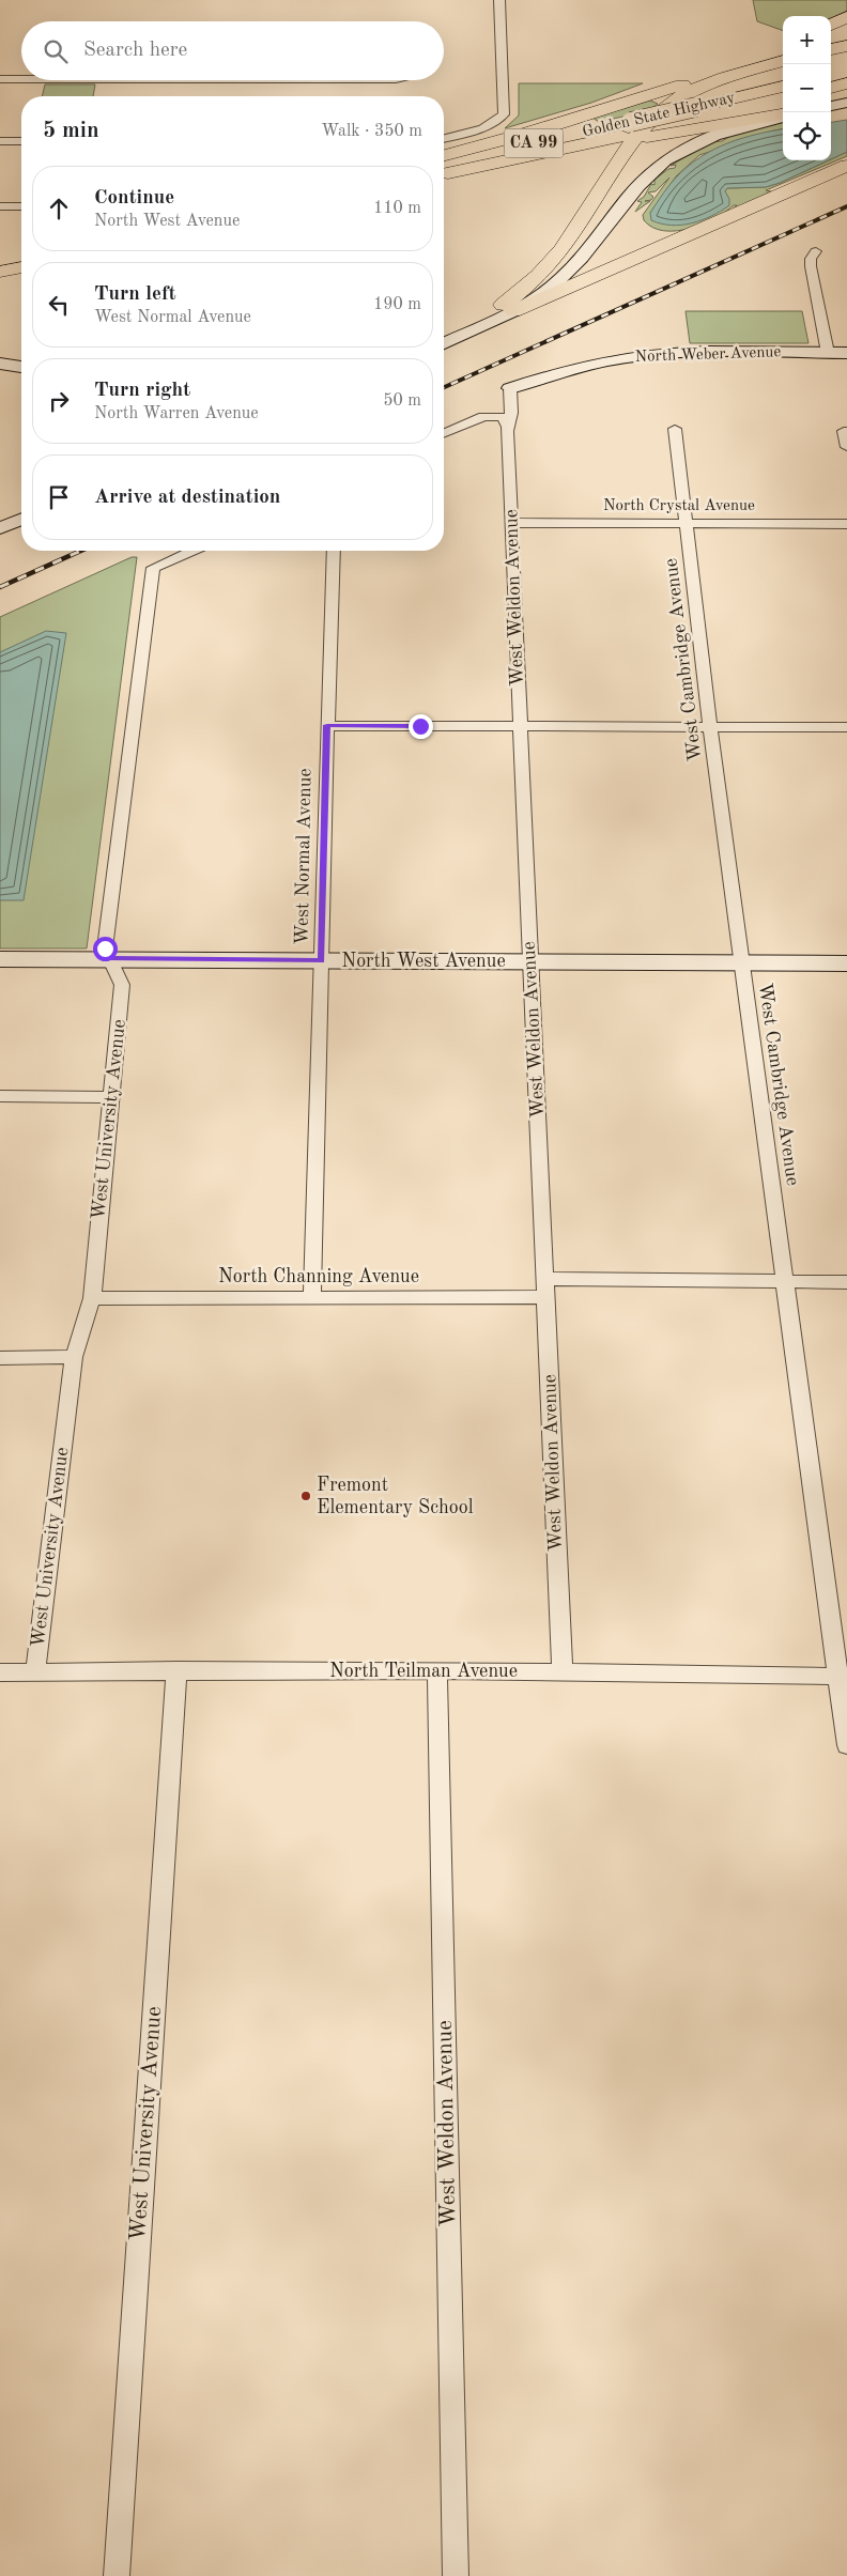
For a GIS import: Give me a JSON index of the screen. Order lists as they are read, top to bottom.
{
  "streets": {
    "highway": ["Golden State Highway", "CA 99"],
    "main road": ["North Weber Avenue", "North West Avenue"],
    "street": [
      "North Crystal Avenue",
      "West Weldon Avenue",
      "West Cambridge Avenue",
      "West Normal Avenue",
      "West University Avenue",
      "North Channing Avenue",
      "North Teilman Avenue"
    ]
  },
  "crossings": [
    ["North Weber Avenue", "West Weldon Avenue"],
    ["North Crystal Avenue", "West Weldon Avenue"],
    ["North Crystal Avenue", "West Cambridge Avenue"],
    ["West Weldon Avenue", "North West Avenue"],
    ["West Weldon Avenue", "North Channing Avenue"],
    ["West Weldon Avenue", "North Teilman Avenue"],
    ["West Cambridge Avenue", "North West Avenue"],
    ["West Cambridge Avenue", "North Teilman Avenue"],
    ["West Normal Avenue", "North West Avenue"],
    ["West Normal Avenue", "North Channing Avenue"],
    ["North West Avenue", "West University Avenue"],
    ["West University Avenue", "North Channing Avenue"],
    ["West University Avenue", "North Teilman Avenue"]
  ],
  "places": ["Fremont Elementary School"],
  "page": {
    "map_buttons": ["+", "−"],
    "search": "Search here",
    "heading": ["5 min", "Walk · 350 m"],
    "list": [
      ["Continue", "North West Avenue", "110 m"],
      ["Turn left", "West Normal Avenue", "190 m"],
      ["Turn right", "North Warren Avenue", "50 m"],
      "Arrive at destination"
    ]
  }
}
